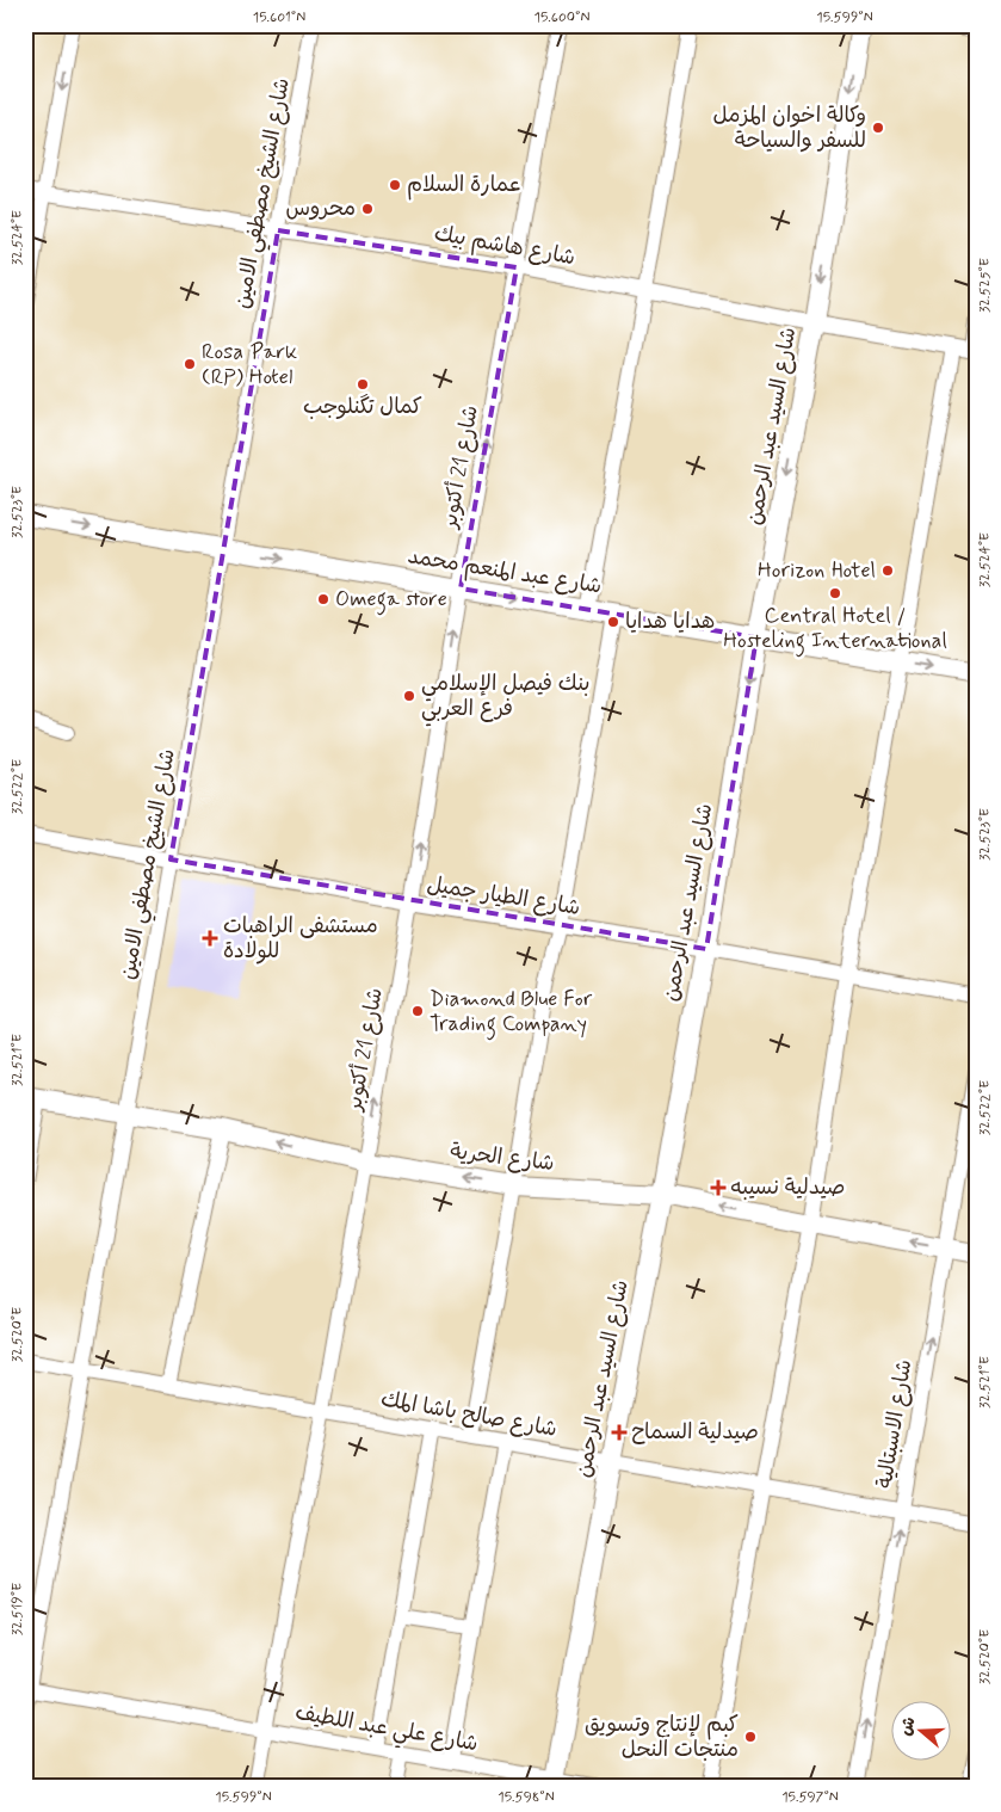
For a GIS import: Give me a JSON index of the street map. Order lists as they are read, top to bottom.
{
  "streets": {
    "street": [
      "شارع الشيخ مصطفي الامين",
      "شارع هاشم بيك",
      "شارع السيد عبد الرحمن",
      "شارع 21 أكتوبر",
      "شارع عبد المنعم محمد",
      "شارع الطيار جميل",
      "شارع الحرية",
      "شارع صالح باشا المك",
      "شارع الاسبتالية",
      "شارع علي عبد اللطيف"
    ]
  },
  "crossings": [
    ["شارع الشيخ مصطفي الامين", "شارع هاشم بيك"],
    ["شارع الشيخ مصطفي الامين", "شارع عبد المنعم محمد"],
    ["شارع الشيخ مصطفي الامين", "شارع الطيار جميل"],
    ["شارع الشيخ مصطفي الامين", "شارع الحرية"],
    ["شارع الشيخ مصطفي الامين", "شارع صالح باشا المك"],
    ["شارع الشيخ مصطفي الامين", "شارع علي عبد اللطيف"],
    ["شارع هاشم بيك", "شارع السيد عبد الرحمن"],
    ["شارع هاشم بيك", "شارع 21 أكتوبر"],
    ["شارع السيد عبد الرحمن", "شارع عبد المنعم محمد"],
    ["شارع السيد عبد الرحمن", "شارع الطيار جميل"],
    ["شارع السيد عبد الرحمن", "شارع الحرية"],
    ["شارع السيد عبد الرحمن", "شارع صالح باشا المك"],
    ["شارع السيد عبد الرحمن", "شارع علي عبد اللطيف"],
    ["شارع 21 أكتوبر", "شارع عبد المنعم محمد"],
    ["شارع 21 أكتوبر", "شارع الطيار جميل"],
    ["شارع 21 أكتوبر", "شارع الحرية"],
    ["شارع 21 أكتوبر", "شارع صالح باشا المك"],
    ["شارع 21 أكتوبر", "شارع علي عبد اللطيف"],
    ["شارع الحرية", "شارع الاسبتالية"],
    ["شارع صالح باشا المك", "شارع الاسبتالية"]
  ],
  "one_way": ["شارع عبد المنعم محمد", "شارع الحرية", "شارع الاسبتالية"],
  "places": {
    "other": [
      "وكالة اخوان المزمل للسفر والسياحة",
      "عمارة السلام",
      "محروس",
      "Rosa Park (RP) Hotel",
      "كمال تگنلوجب",
      "Horizon Hotel",
      "Central Hotel / Hosteling International",
      "Omega store",
      "هدايا هدايا",
      "بنك فيصل الإسلامي فرع العربي",
      "Diamond Blue For Trading Company",
      "كبم لإنتاج وتسويق منتجات النحل"
    ],
    "health": ["مستشفى الراهبات للولادة", "صيدلية نسيبه", "صيدلية السماح"]
  },
  "north": "left",
  "coordinates": [
    "15.601°N",
    "15.600°N",
    "15.599°N",
    "32.524°E",
    "32.525°E",
    "32.523°E",
    "32.522°E",
    "32.521°E",
    "32.520°E",
    "32.519°E",
    "15.598°N",
    "15.597°N"
  ]
}
